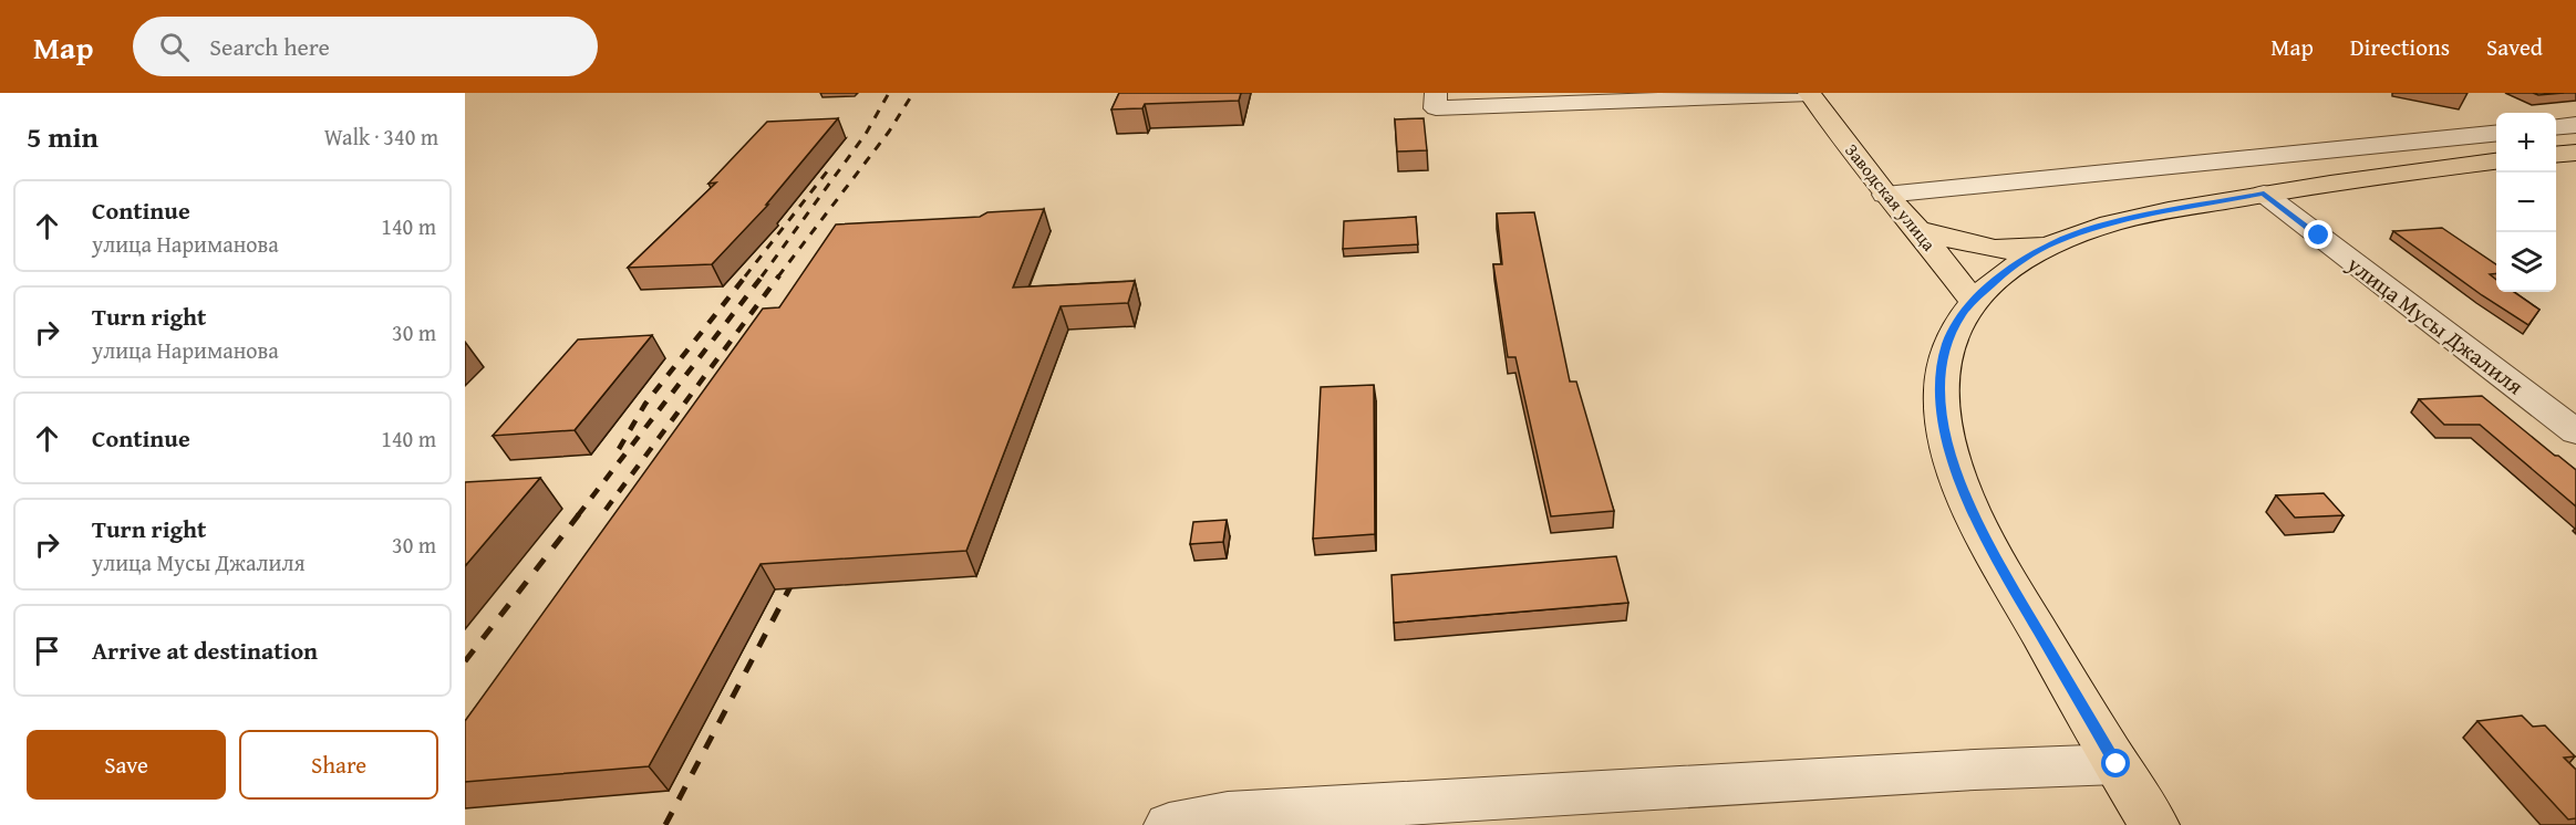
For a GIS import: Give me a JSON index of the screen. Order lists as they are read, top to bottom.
{
  "streets": {
    "main road": ["Заводская улица"],
    "street": ["улица Мусы Джалиля"]
  },
  "page": {
    "header": "Map",
    "search": "Search here",
    "nav": ["Map", "Directions", "Saved"],
    "heading": ["5 min", "Walk · 340 m"],
    "map_buttons": ["+", "−"],
    "list": [
      ["Continue", "улица Нариманова", "140 m"],
      ["Turn right", "улица Нариманова", "30 m"],
      ["Continue", "140 m"],
      ["Turn right", "улица Мусы Джалиля", "30 m"],
      "Arrive at destination"
    ],
    "buttons": ["Save", "Share"]
  }
}
